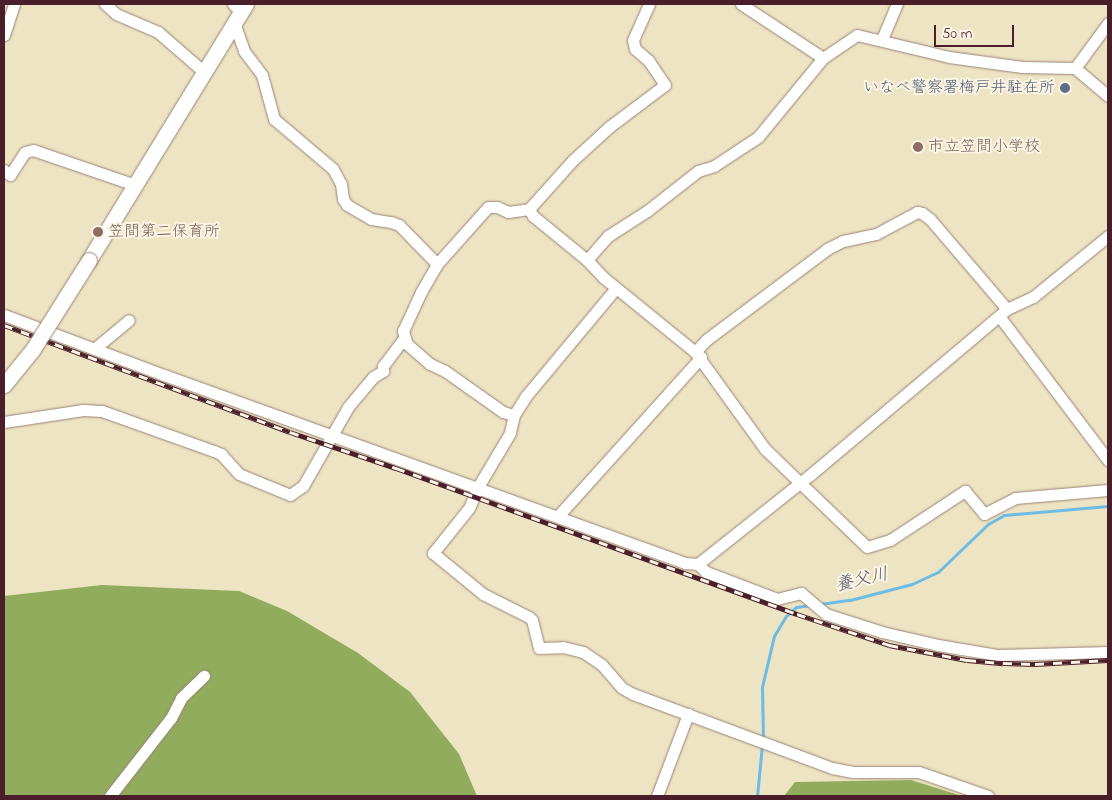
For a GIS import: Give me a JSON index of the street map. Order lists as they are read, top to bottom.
{
  "water": ["養父川"],
  "places": ["いなべ警察署梅戸井駐在所", "市立笠間小学校", "笠間第二保育所"],
  "scale_bar": "50 m"
}
